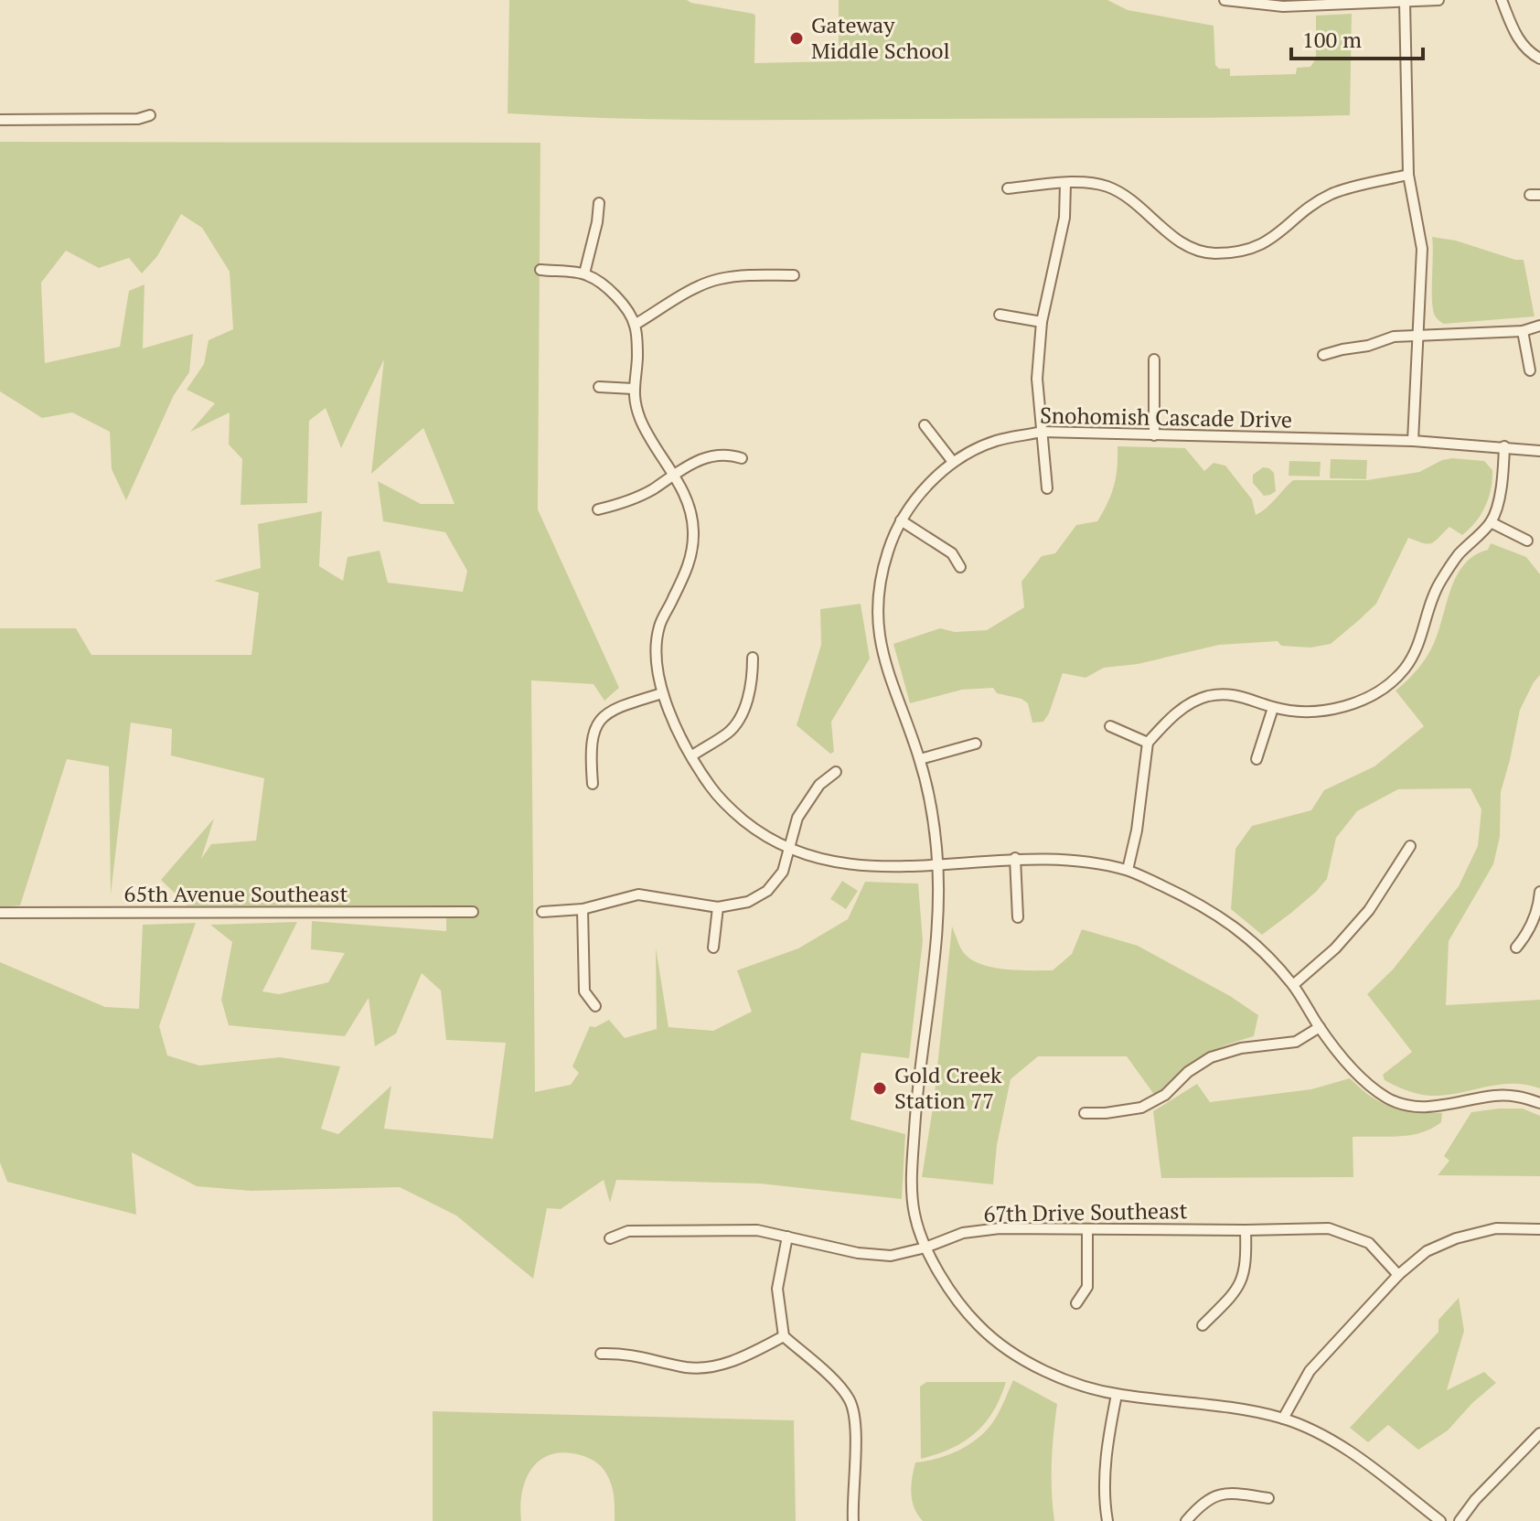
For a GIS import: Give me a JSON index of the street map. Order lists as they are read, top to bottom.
{
  "streets": {
    "street": ["Snohomish Cascade Drive", "65th Avenue Southeast", "67th Drive Southeast"]
  },
  "crossings": [
    ["Snohomish Cascade Drive", "67th Drive Southeast"]
  ],
  "places": ["Gateway Middle School", "Gold Creek Station 77"],
  "scale_bar": "100 m"
}
